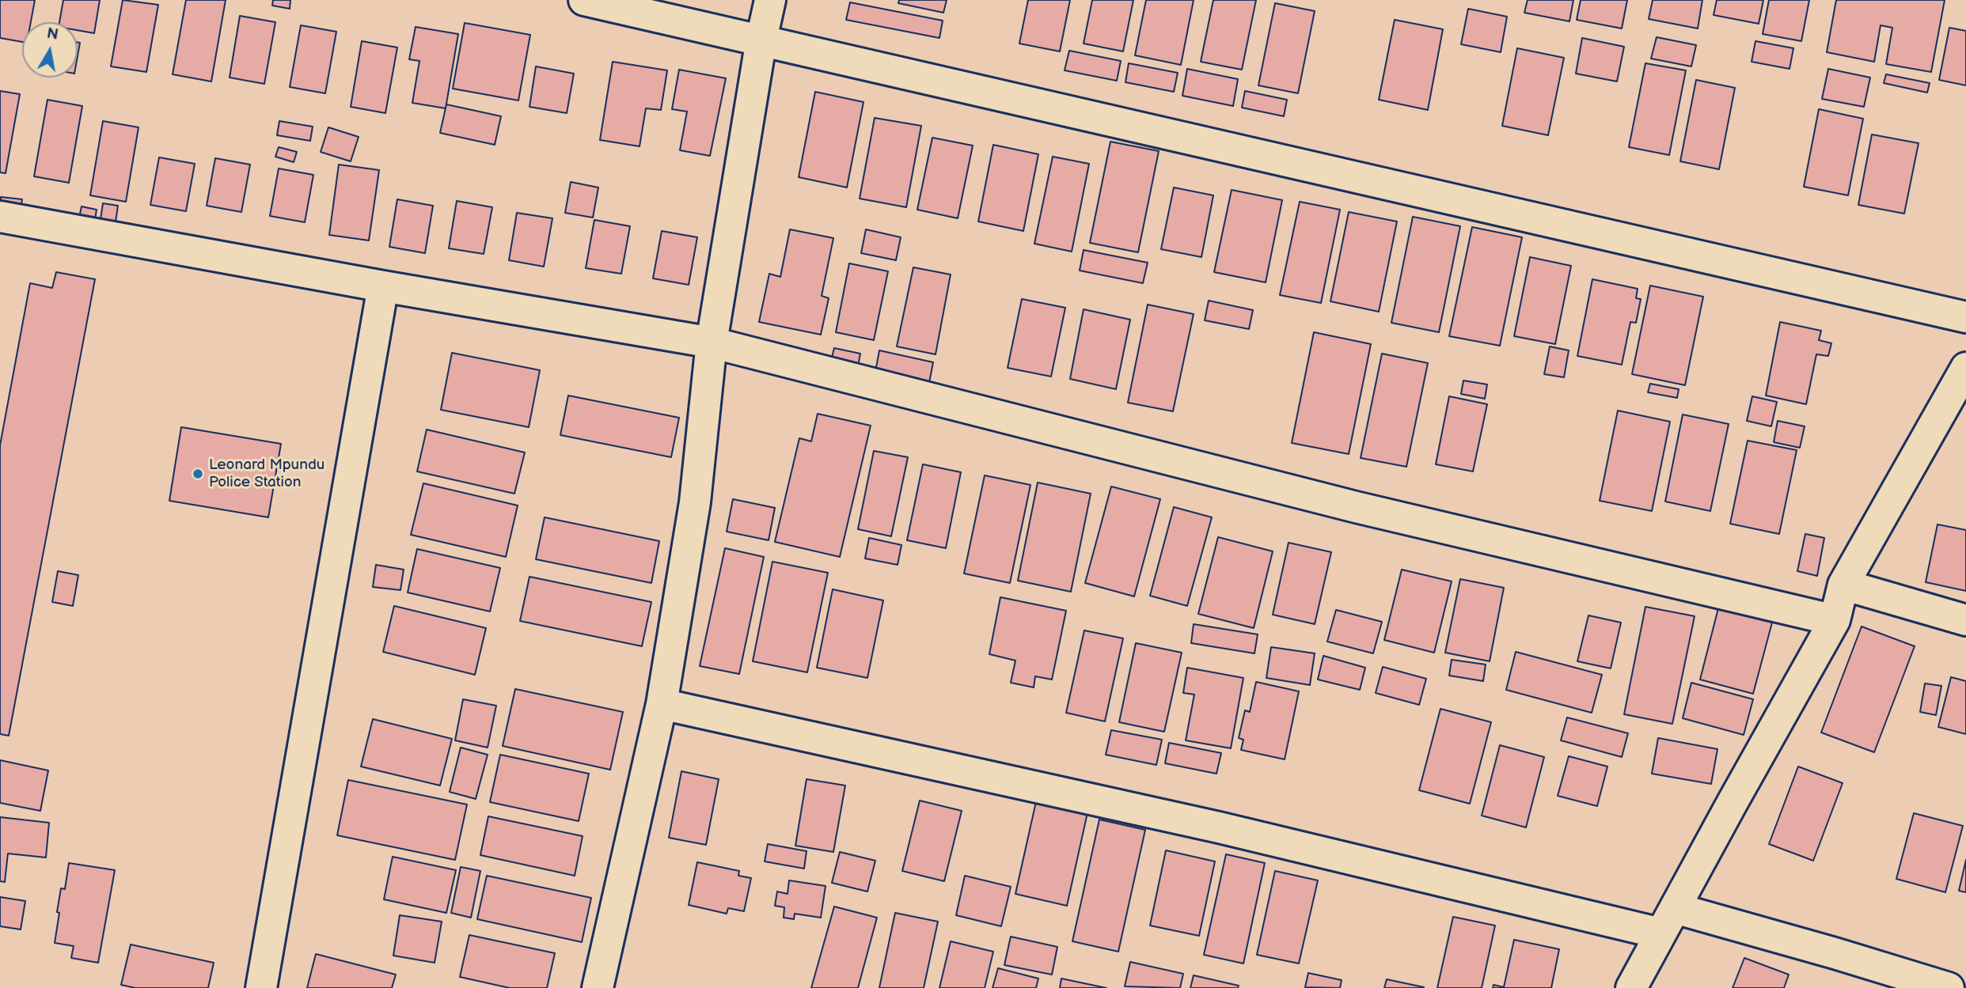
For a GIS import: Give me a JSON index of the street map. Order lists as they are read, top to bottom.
{
  "places": ["Leonard Mpundu Police Station"],
  "north": "top"
}
